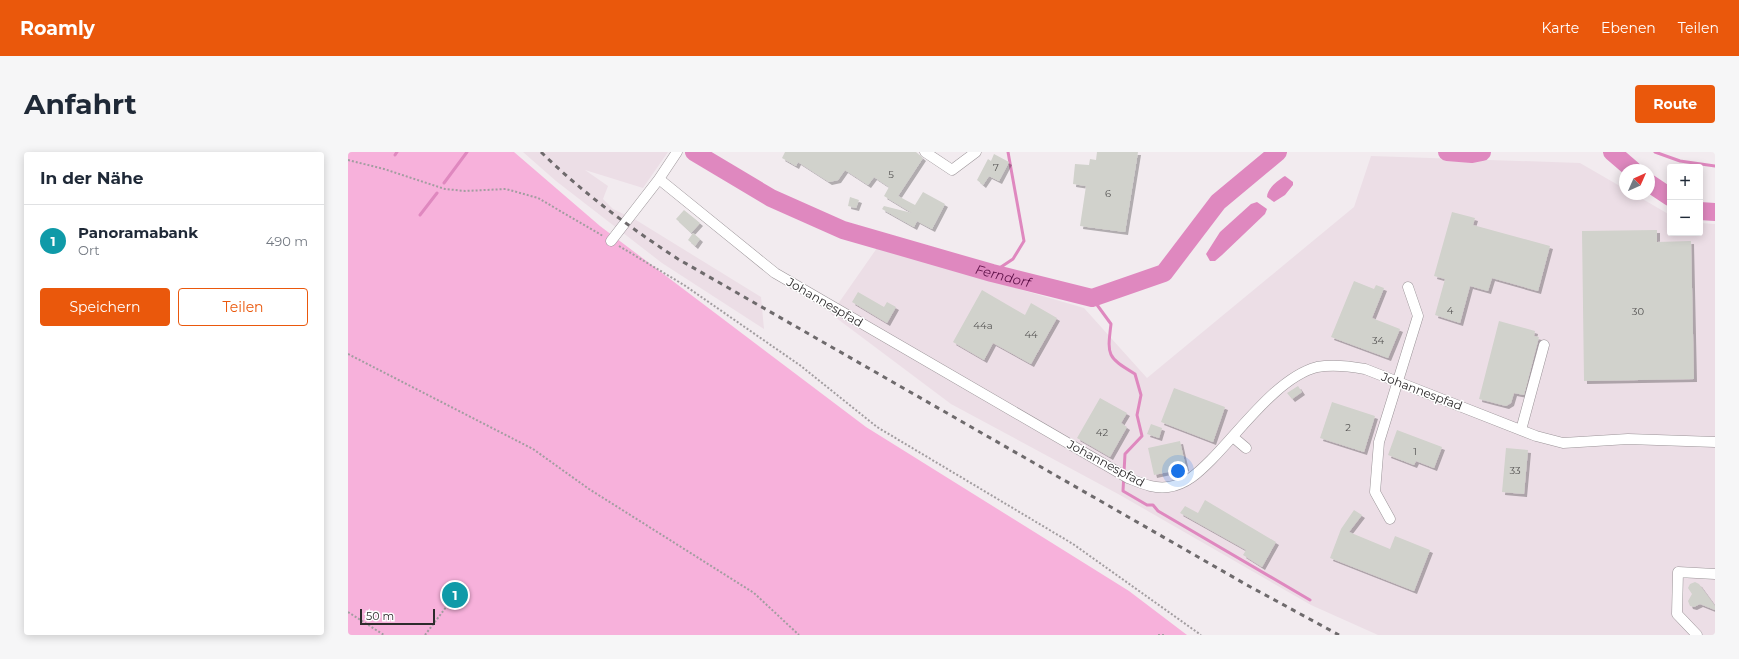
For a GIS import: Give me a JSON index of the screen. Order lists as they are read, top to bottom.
{
  "streets": {
    "street": ["Johannespfad"]
  },
  "water": ["Ferndorf"],
  "house_numbers": [
    "7",
    "5",
    "6",
    "4",
    "30",
    "44a",
    "44",
    "34",
    "2",
    "42",
    "1",
    "33"
  ],
  "scale_bar": "50 m",
  "north": "top right",
  "page": {
    "header": "Roamly",
    "nav": ["Karte", "Ebenen", "Teilen"],
    "buttons": [
      "Route",
      ["Speichern", "Teilen"]
    ],
    "title": "Anfahrt",
    "heading": "In der Nähe",
    "map_buttons": ["+", "−"],
    "list": [
      {
        "mark": "1",
        "name": "Panoramabank",
        "note": "Ort",
        "value": "490 m"
      }
    ],
    "pins": "1",
    "scale": "50 m"
  }
}
